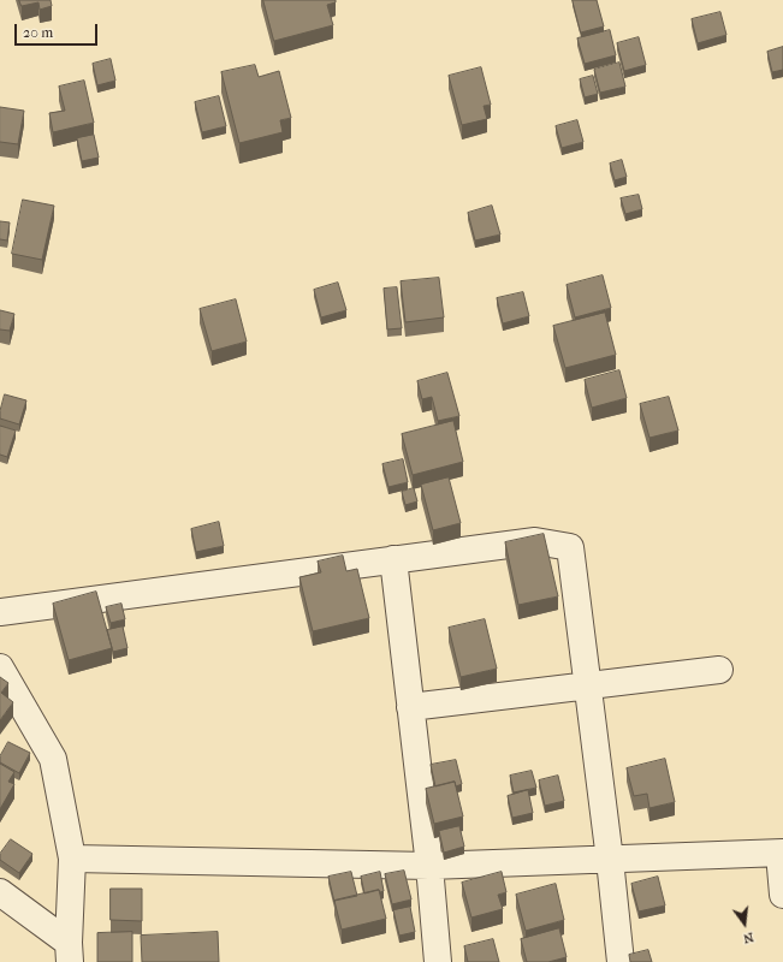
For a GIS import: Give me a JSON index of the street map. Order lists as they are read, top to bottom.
{
  "scale_bar": "20 m",
  "north": "bottom"
}
